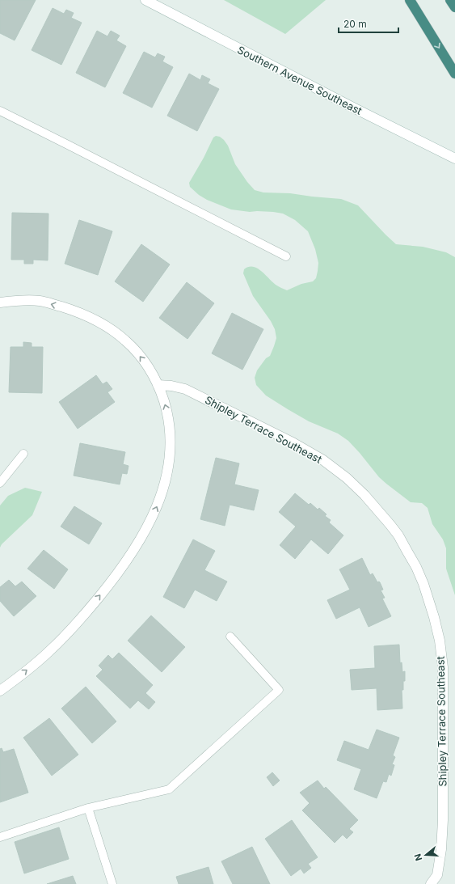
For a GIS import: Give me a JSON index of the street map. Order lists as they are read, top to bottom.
{
  "streets": {
    "street": ["Southern Avenue Southeast", "Shipley Terrace Southeast"]
  },
  "scale_bar": "20 m",
  "north": "left"
}
